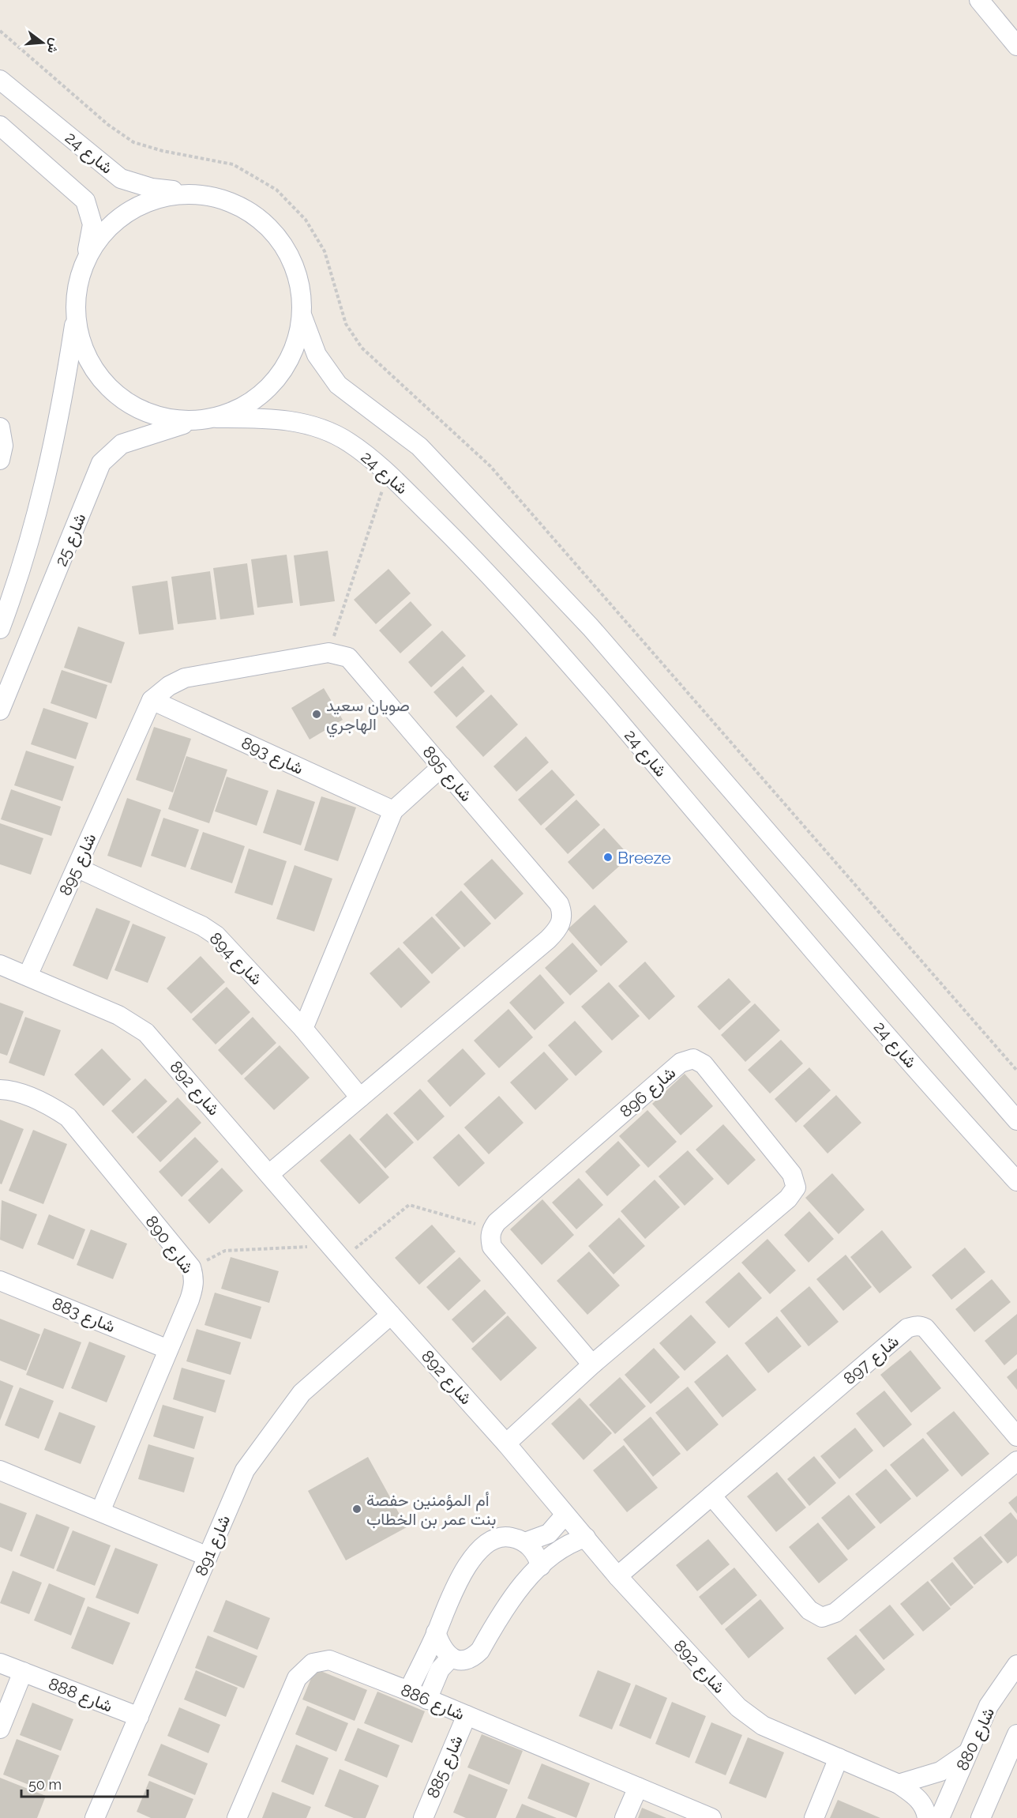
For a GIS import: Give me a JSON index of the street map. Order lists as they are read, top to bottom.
{
  "streets": {
    "street": [
      "شارع 24",
      "شارع 25",
      "شارع 893",
      "شارع 895",
      "شارع 894",
      "شارع 892",
      "شارع 896",
      "شارع 890",
      "شارع 883",
      "شارع 897",
      "شارع 891",
      "شارع 888",
      "شارع 886",
      "شارع 880",
      "شارع 885"
    ]
  },
  "crossings": [
    ["شارع 893", "شارع 895"],
    ["شارع 895", "شارع 894"],
    ["شارع 895", "شارع 892"],
    ["شارع 892", "شارع 896"],
    ["شارع 892", "شارع 897"],
    ["شارع 892", "شارع 891"],
    ["شارع 890", "شارع 883"],
    ["شارع 891", "شارع 888"],
    ["شارع 886", "شارع 885"]
  ],
  "places": ["صويان سعيد الهاجري", "Breeze", "أم المؤمنين حفصة بنت عمر بن الخطاب"],
  "scale_bar": "50 m",
  "north": "right"
}
